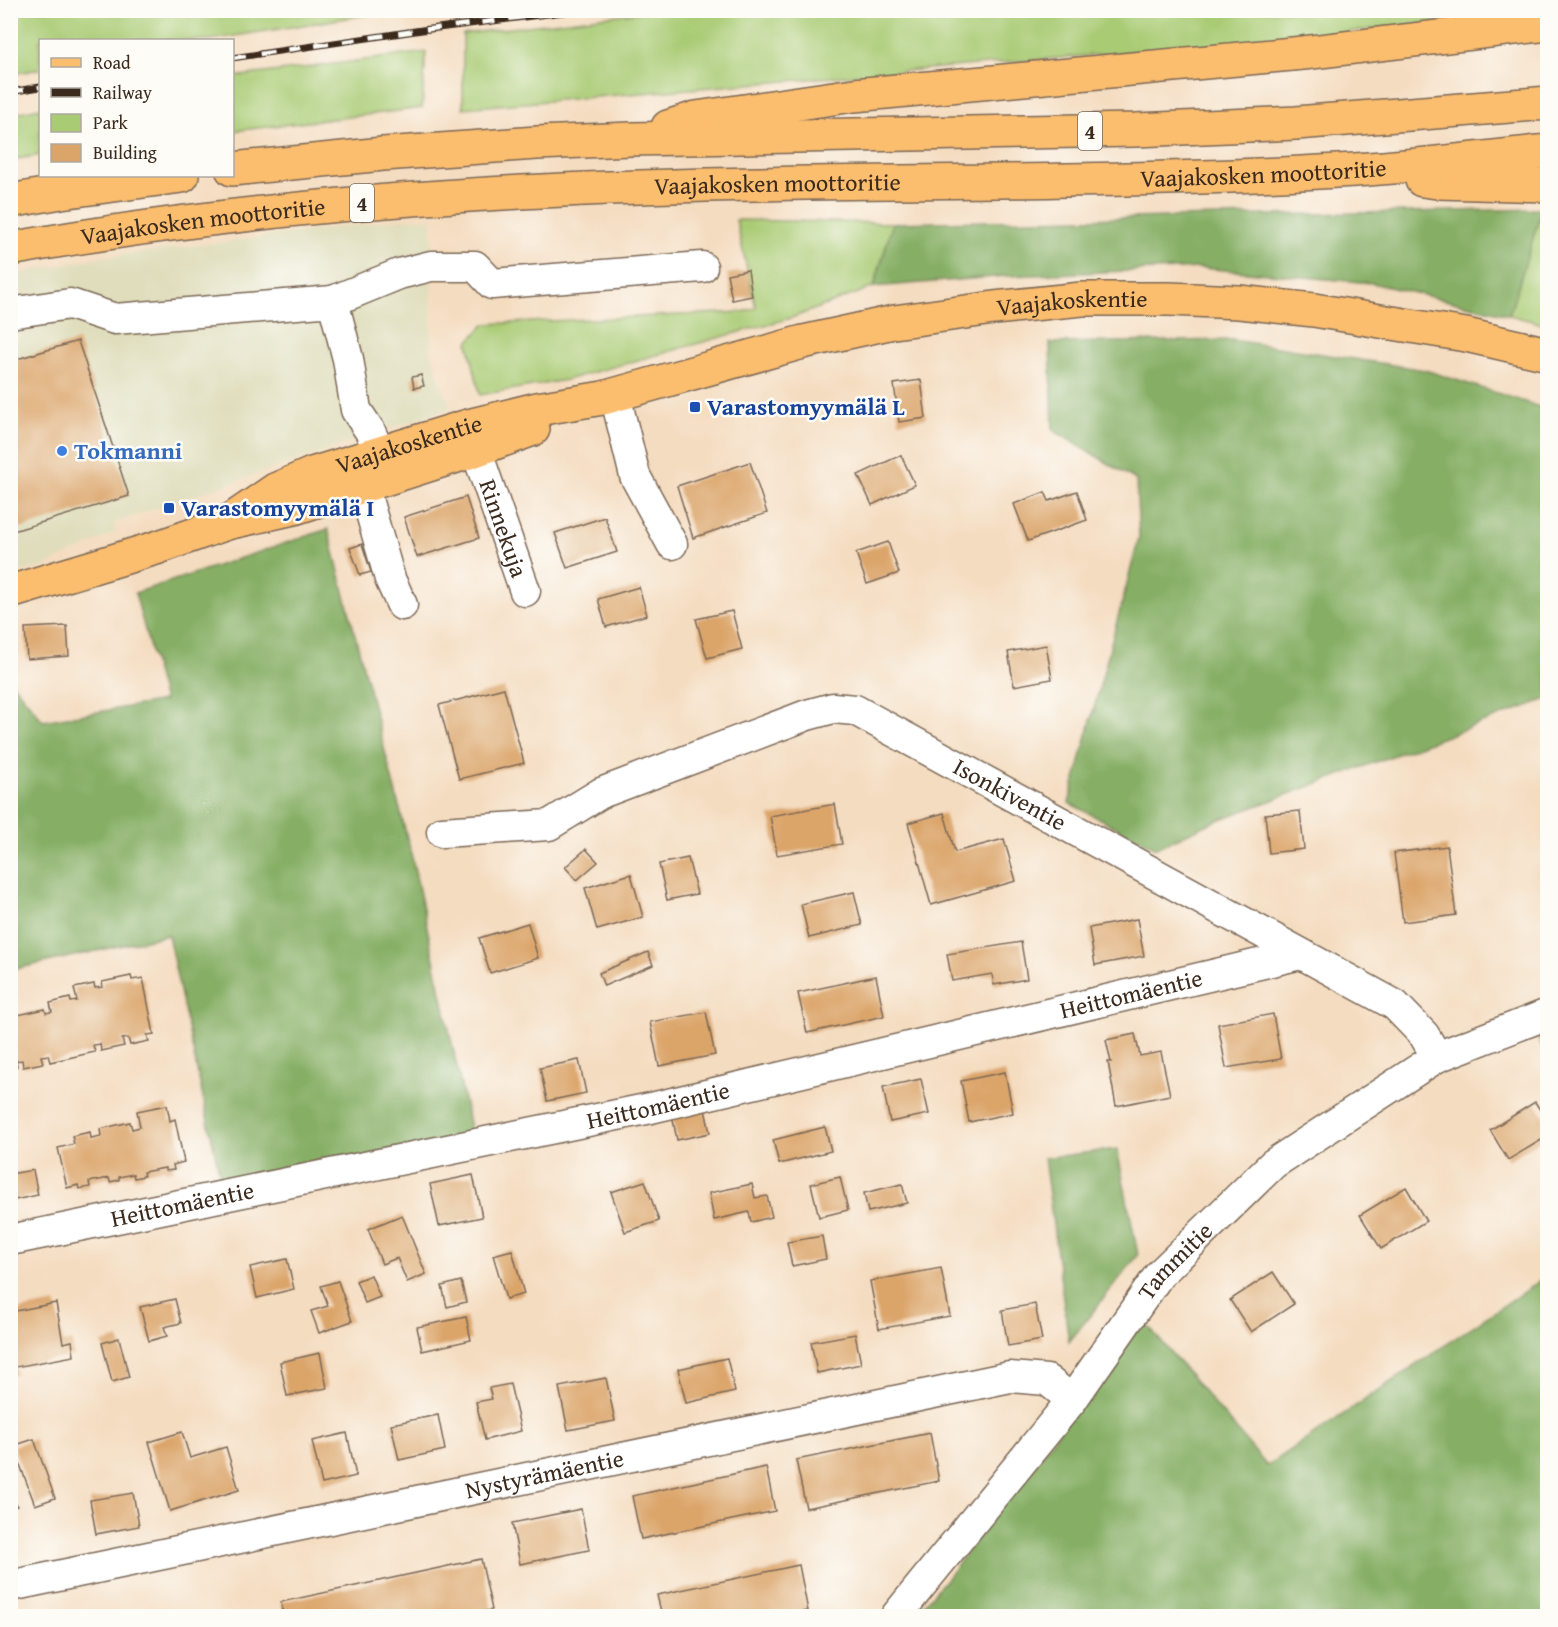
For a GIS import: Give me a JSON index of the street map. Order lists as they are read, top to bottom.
{
  "streets": {
    "main road": ["4", "Vaajakosken moottoritie", "Vaajakoskentie"],
    "street": [
      "Rinnekuja",
      "Isonkiventie",
      "Heittomäentie",
      "Tammitie",
      "Nystyrämäentie"
    ]
  },
  "crossings": [
    ["Isonkiventie", "Heittomäentie"],
    ["Isonkiventie", "Tammitie"],
    ["Tammitie", "Nystyrämäentie"]
  ],
  "places": {
    "transit": ["Varastomyymälä L", "Varastomyymälä I"],
    "other": ["Tokmanni"]
  },
  "legend": [
    "Road",
    "Railway",
    "Park",
    "Building"
  ]
}
